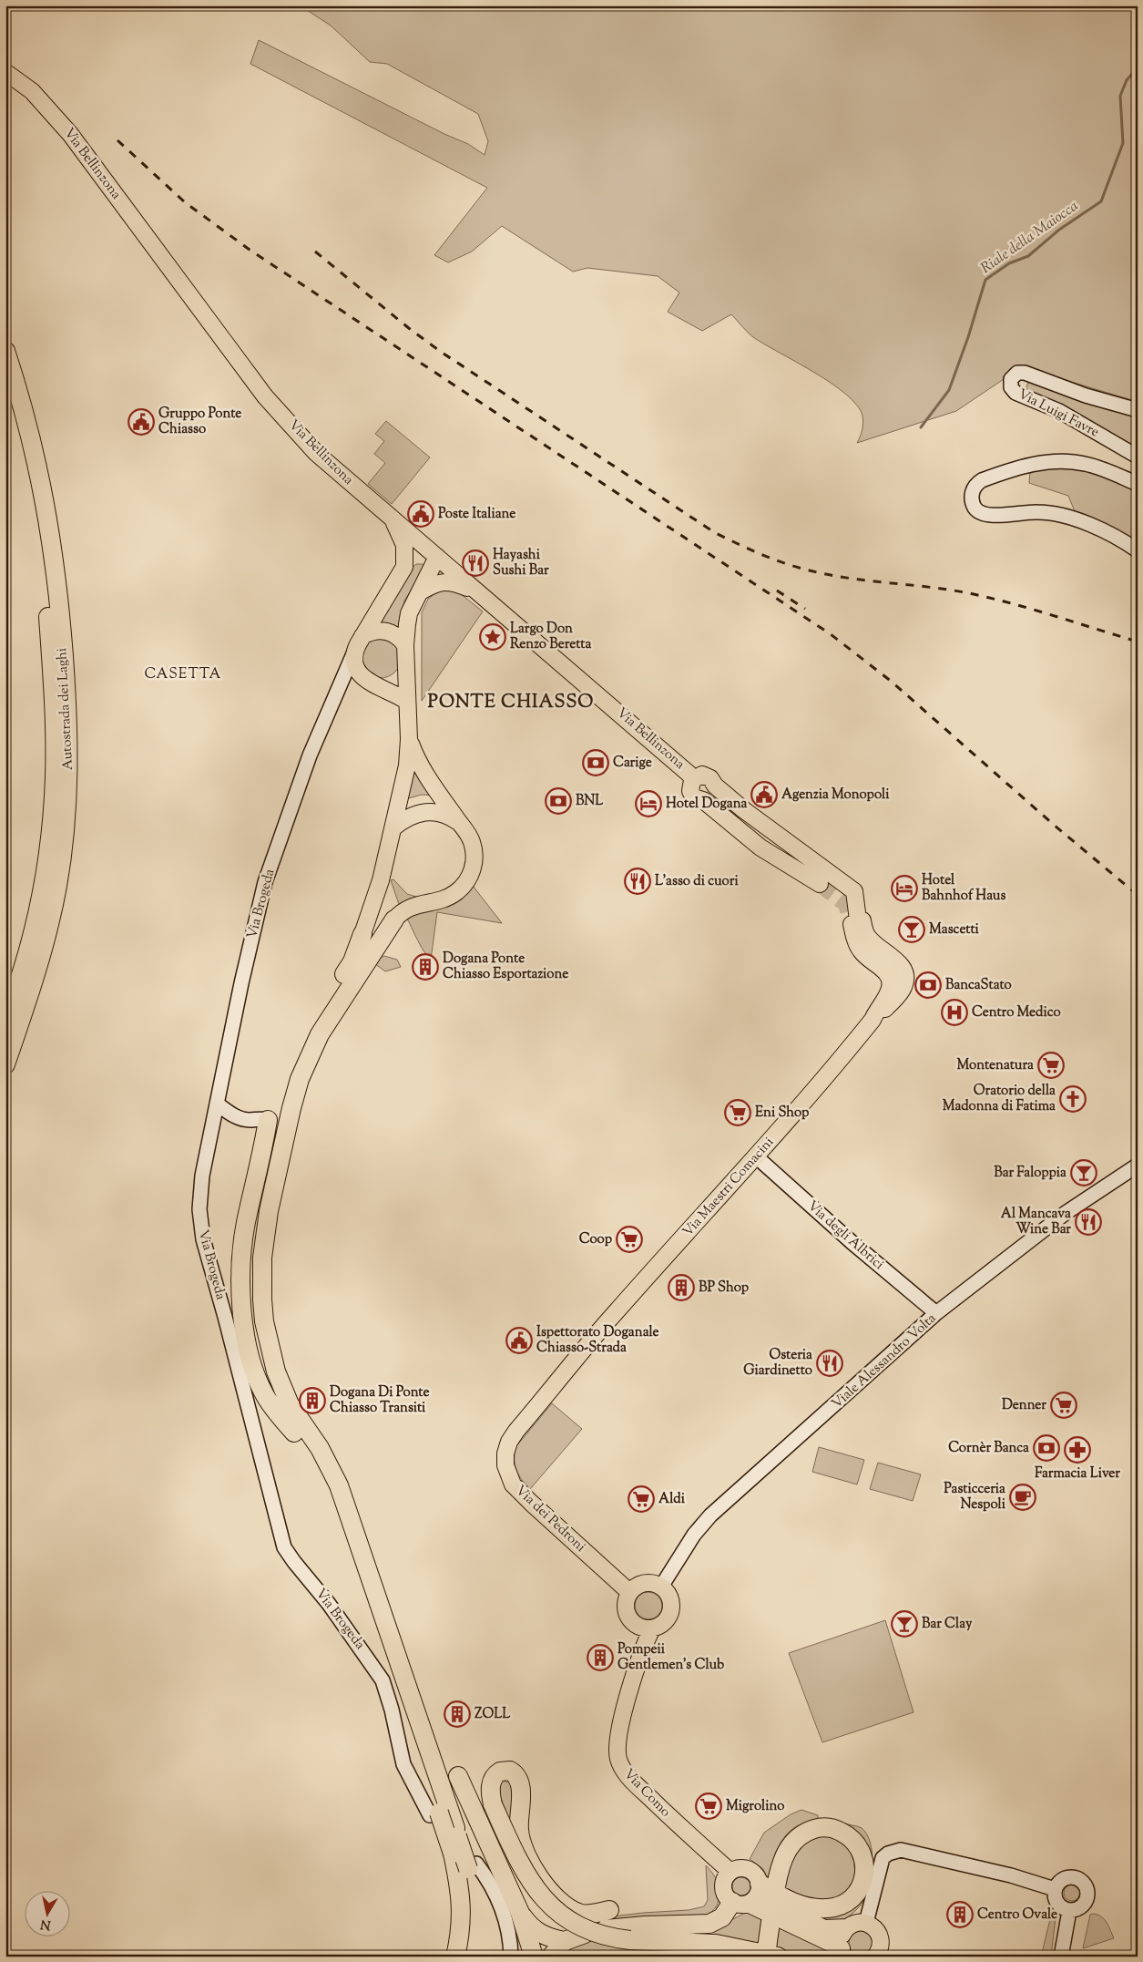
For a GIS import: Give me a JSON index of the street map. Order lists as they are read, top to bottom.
{
  "streets": {
    "highway": ["Autostrada dei Laghi"],
    "main road": [
      "Via Bellinzona",
      "Via Maestri Comacini",
      "Via dei Pedroni",
      "Via Como"
    ],
    "street": [
      "Via Luigi Favre",
      "Via Brogeda",
      "Via degli Albrici",
      "Viale Alessandro Volta"
    ]
  },
  "crossings": [
    ["Via Bellinzona", "Via Maestri Comacini"],
    ["Via Maestri Comacini", "Via degli Albrici"],
    ["Via Maestri Comacini", "Via dei Pedroni"],
    ["Via degli Albrici", "Viale Alessandro Volta"],
    ["Viale Alessandro Volta", "Via dei Pedroni"],
    ["Viale Alessandro Volta", "Via Como"],
    ["Via dei Pedroni", "Via Como"]
  ],
  "districts": ["CASETTA", "PONTE CHIASSO"],
  "water": ["Riale della Maiocca"],
  "places": {
    "public building": [
      "Gruppo Ponte Chiasso",
      "Poste Italiane",
      "Agenzia Monopoli",
      "Ispettorato Doganale Chiasso-Strada"
    ],
    "restaurant": [
      "Hayashi Sushi Bar",
      "L'asso di cuori",
      "Al Mancava Wine Bar",
      "Osteria Giardinetto"
    ],
    "place": ["Largo Don Renzo Beretta"],
    "bank": [
      "Carige",
      "BNL",
      "BancaStato",
      "Cornèr Banca"
    ],
    "hotel": ["Hotel Dogana", "Hotel Bahnhof Haus"],
    "bar": ["Mascetti", "Bar Faloppia", "Bar Clay"],
    "building": [
      "Dogana Ponte Chiasso Esportazione",
      "BP Shop",
      "Dogana Di Ponte Chiasso Transiti",
      "Pompeii Gentlemen's Club",
      "ZOLL",
      "Centro Ovale"
    ],
    "hospital": ["Centro Medico"],
    "supermarket": [
      "Montenatura",
      "Eni Shop",
      "Coop",
      "Denner",
      "Aldi",
      "Migrolino"
    ],
    "church": ["Oratorio della Madonna di Fatima"],
    "pharmacy": ["Farmacia Liver"],
    "cafe": ["Pasticceria Nespoli"]
  },
  "north": "bottom"
}
